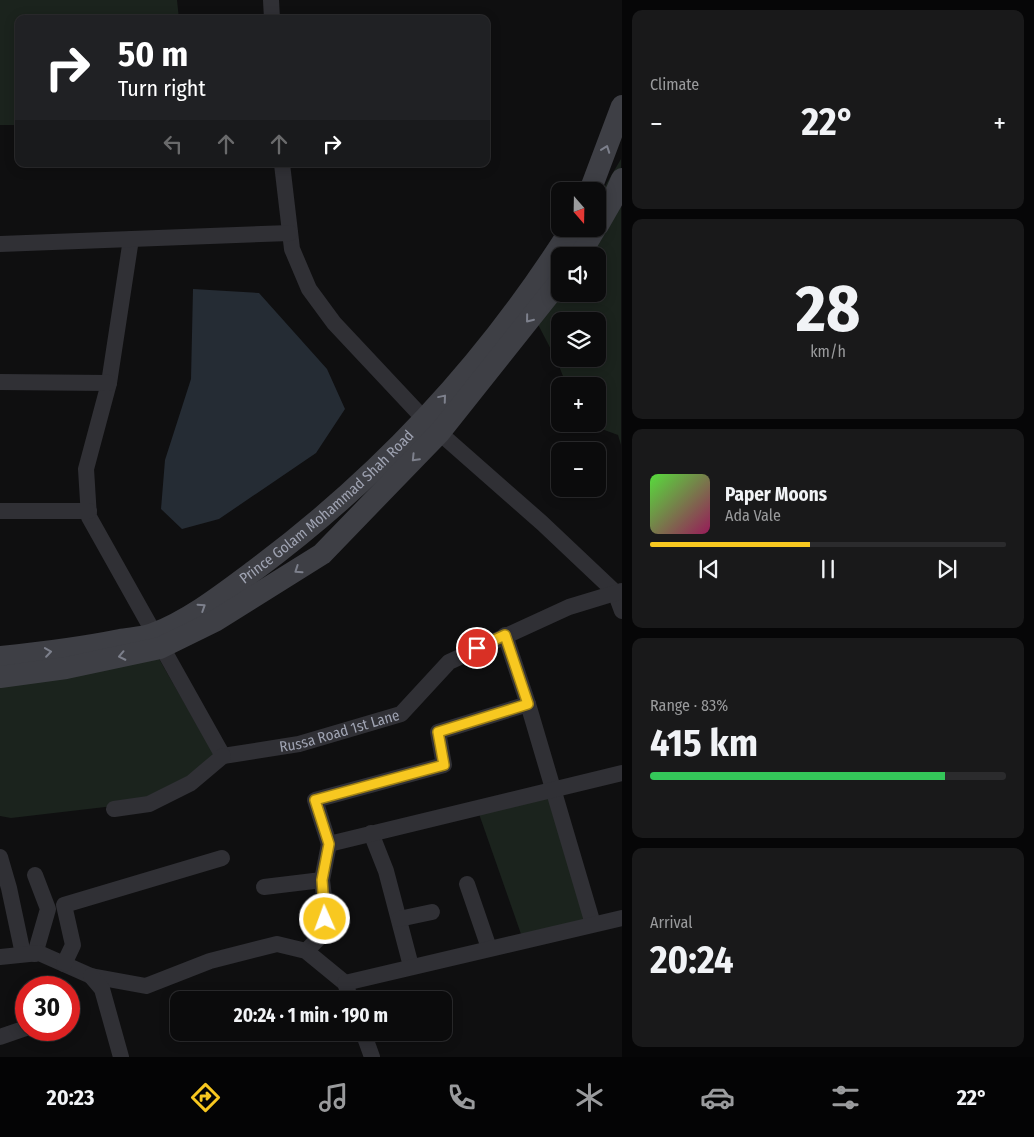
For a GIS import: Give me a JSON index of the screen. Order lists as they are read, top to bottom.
{
  "streets": {
    "street": ["Prince Golam Mohammad Shah Road", "Russa Road 1st Lane"]
  },
  "north": "bottom",
  "page": {
    "tile": [
      "Climate",
      ["28", "km/h"],
      ["Range · 83%", "415 km"],
      ["Arrival", "20:24"]
    ],
    "turn": ["50 m", "Turn right"],
    "heat": ["−", "22°", "+"],
    "map_buttons": ["+", "−"],
    "song": ["Paper Moons", "Ada Vale"],
    "limit": "30",
    "trip": "20:24 · 1 min · 190 m",
    "tabs": ["20:23", "22°"]
  }
}
